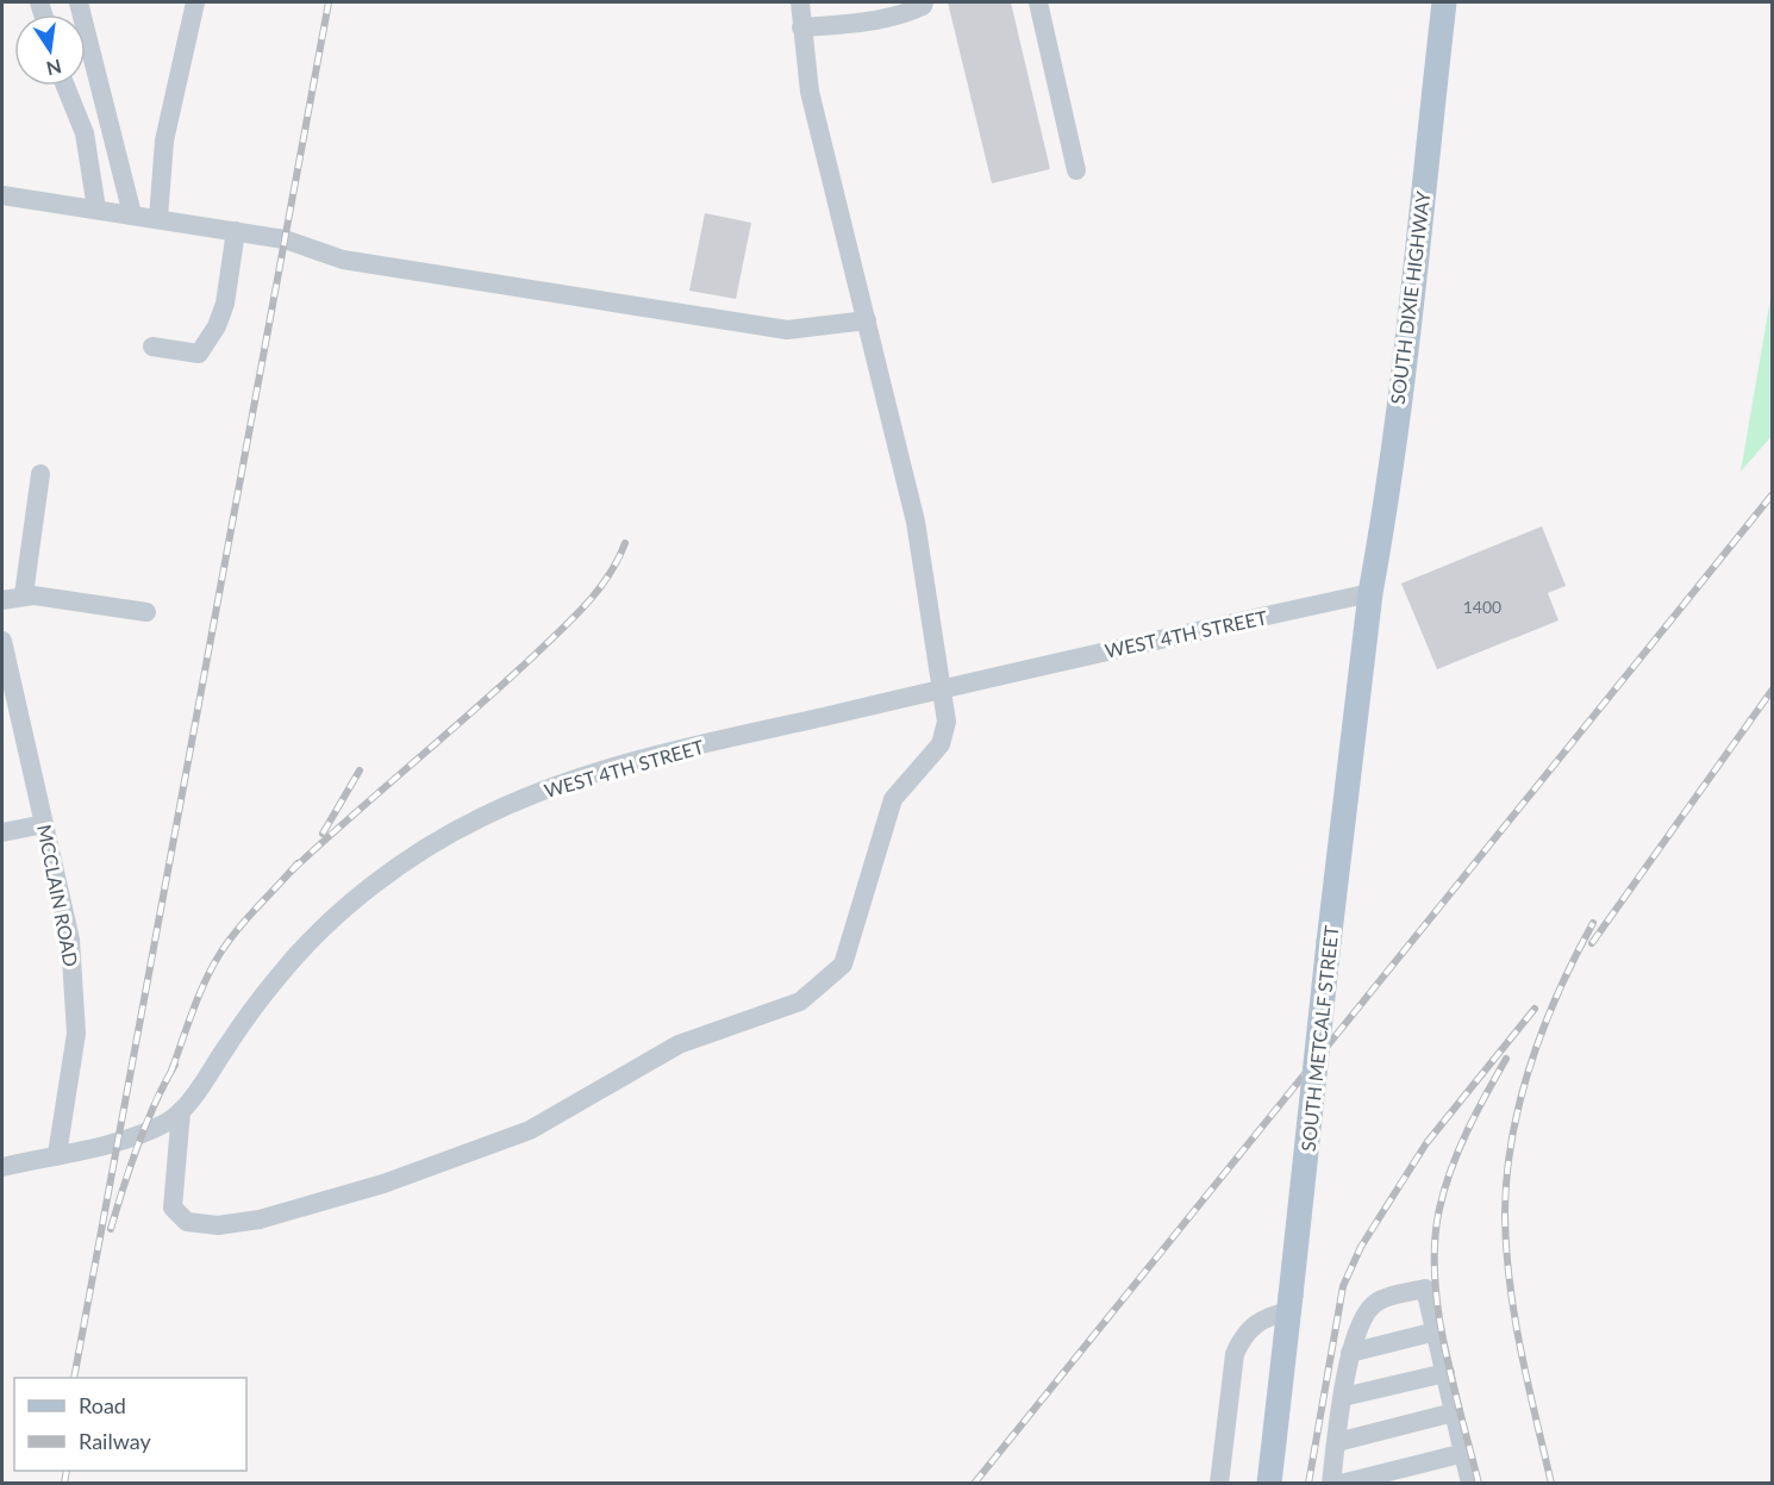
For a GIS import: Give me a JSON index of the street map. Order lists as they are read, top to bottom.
{
  "streets": {
    "main road": ["SOUTH DIXIE HIGHWAY", "SOUTH METCALF STREET"],
    "street": ["WEST 4TH STREET", "MCCLAIN ROAD"]
  },
  "crossings": [
    ["SOUTH DIXIE HIGHWAY", "WEST 4TH STREET"],
    ["SOUTH DIXIE HIGHWAY", "SOUTH METCALF STREET"],
    ["WEST 4TH STREET", "MCCLAIN ROAD"],
    ["WEST 4TH STREET", "SOUTH METCALF STREET"]
  ],
  "house_numbers": ["1400"],
  "legend": ["Road", "Railway"],
  "north": "bottom"
}
